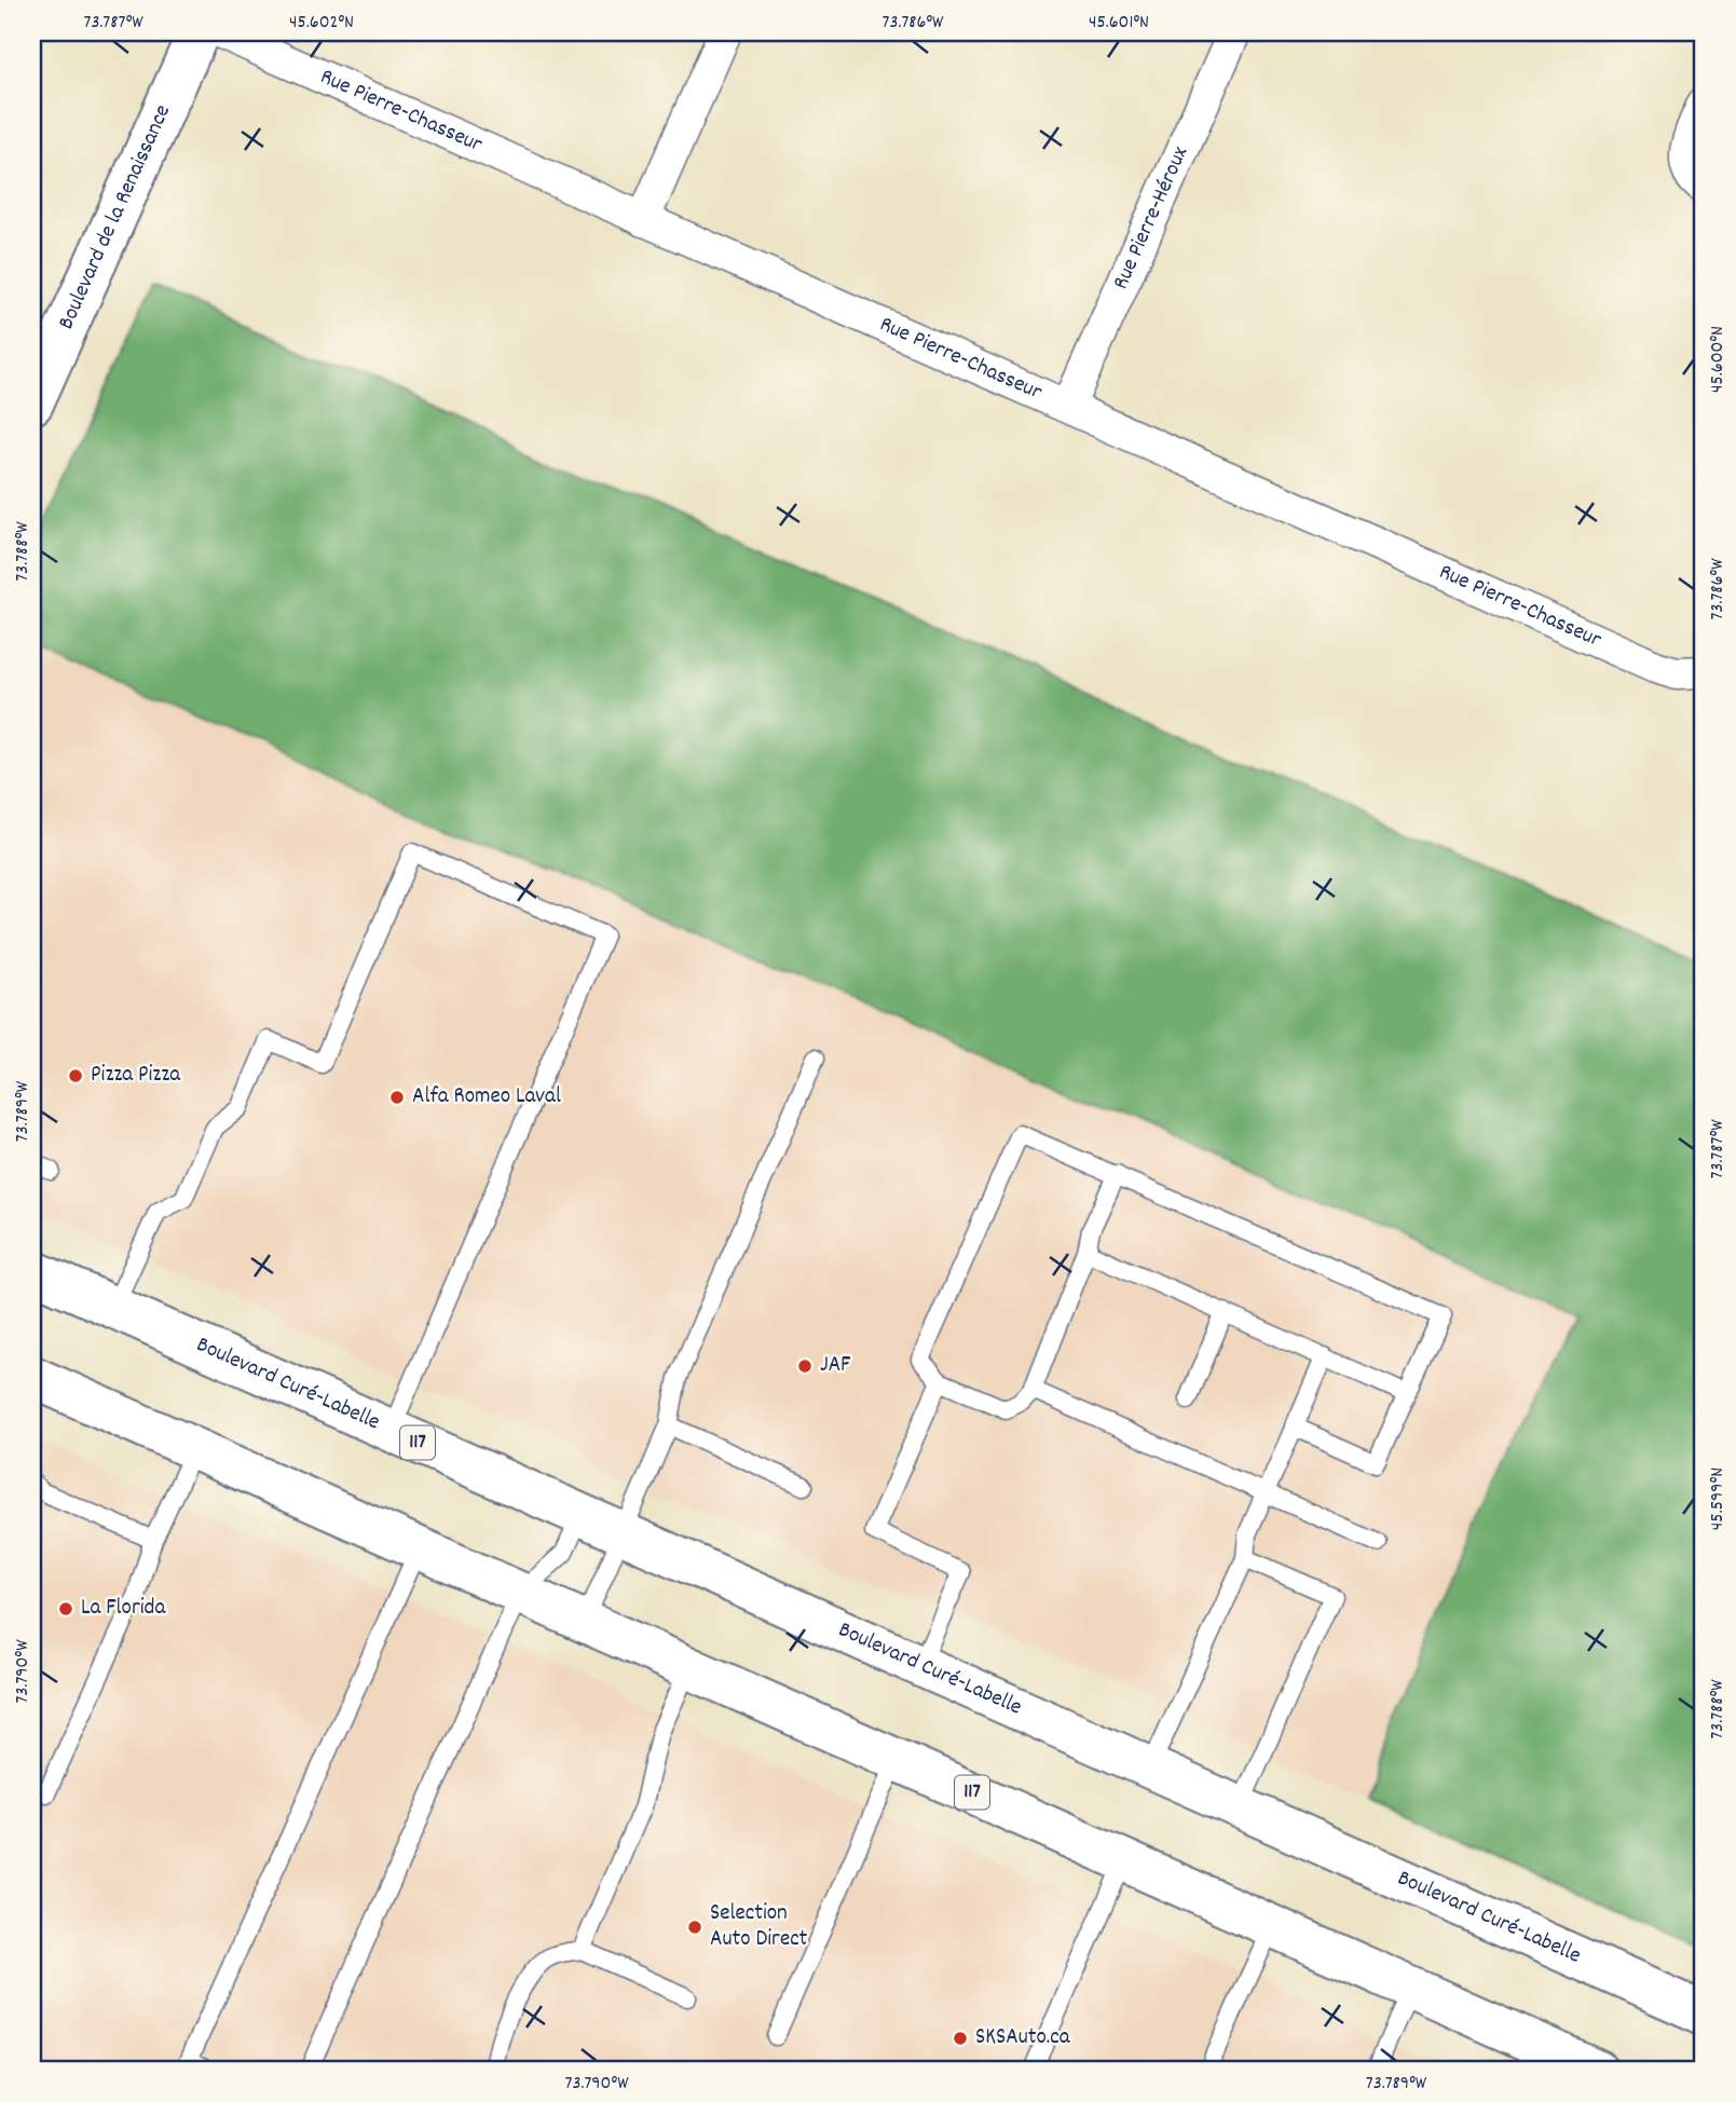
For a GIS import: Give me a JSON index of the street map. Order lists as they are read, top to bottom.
{
  "streets": {
    "main road": ["Boulevard de la Renaissance", "Boulevard Curé-Labelle", "117"],
    "street": ["Rue Pierre-Chasseur", "Rue Pierre-Héroux"]
  },
  "crossings": [
    ["Rue Pierre-Chasseur", "Rue Pierre-Héroux"]
  ],
  "places": [
    "Pizza Pizza",
    "Alfa Romeo Laval",
    "JAF",
    "La Florida",
    "Selection Auto Direct",
    "SKSAuto.ca"
  ],
  "coordinates": [
    "73.787°W",
    "45.602°N",
    "73.786°W",
    "45.601°N",
    "45.600°N",
    "73.788°W",
    "73.789°W",
    "45.599°N",
    "73.790°W"
  ]
}
